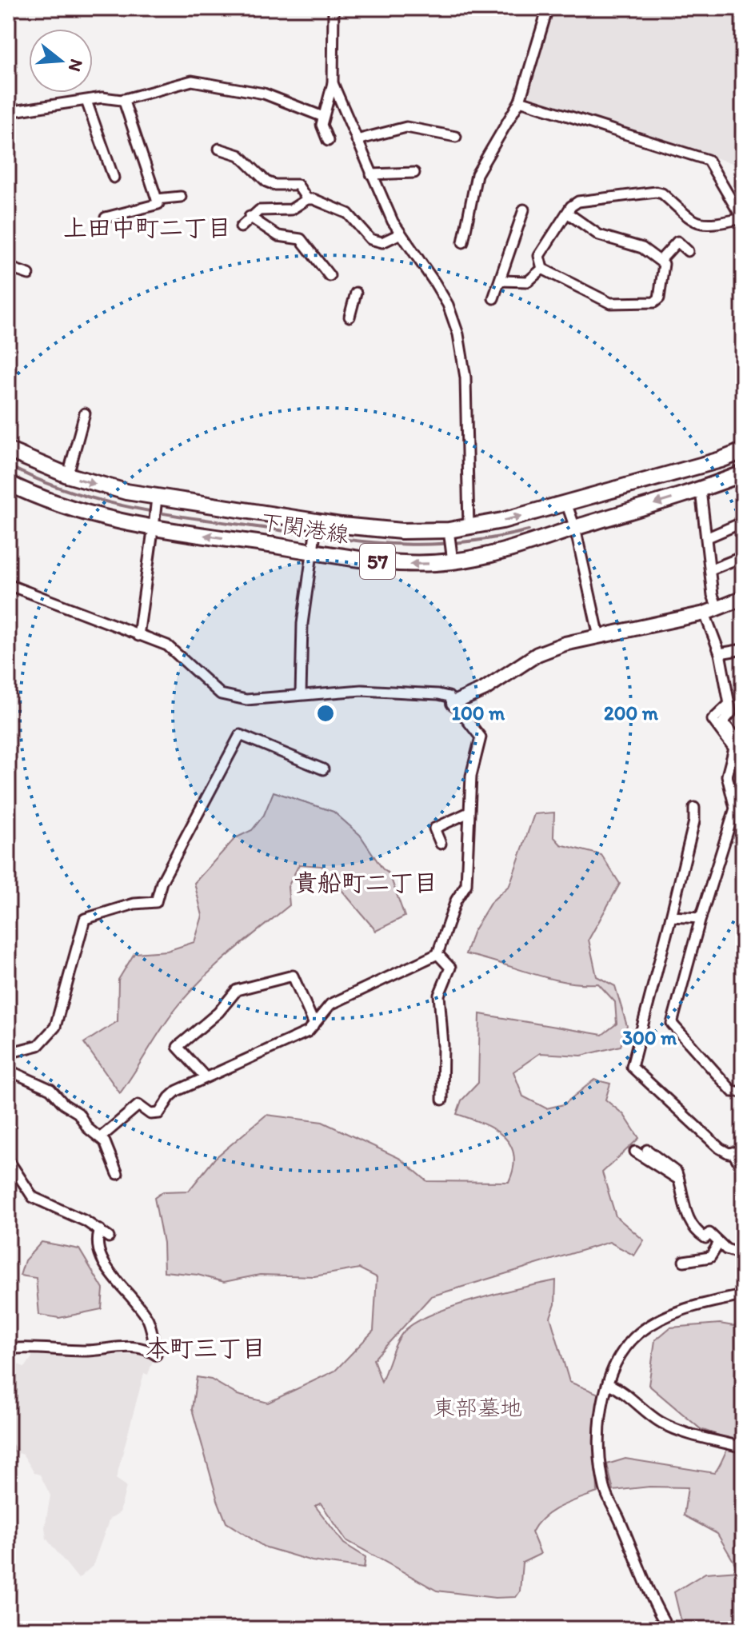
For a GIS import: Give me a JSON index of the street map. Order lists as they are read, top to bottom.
{
  "streets": {
    "main road": ["下関港線", "57"]
  },
  "districts": ["上田中町二丁目", "貴船町二丁目", "本町三丁目"],
  "parks": ["東部墓地"],
  "north": "right",
  "rings": ["100 m", "200 m", "300 m"]
}
